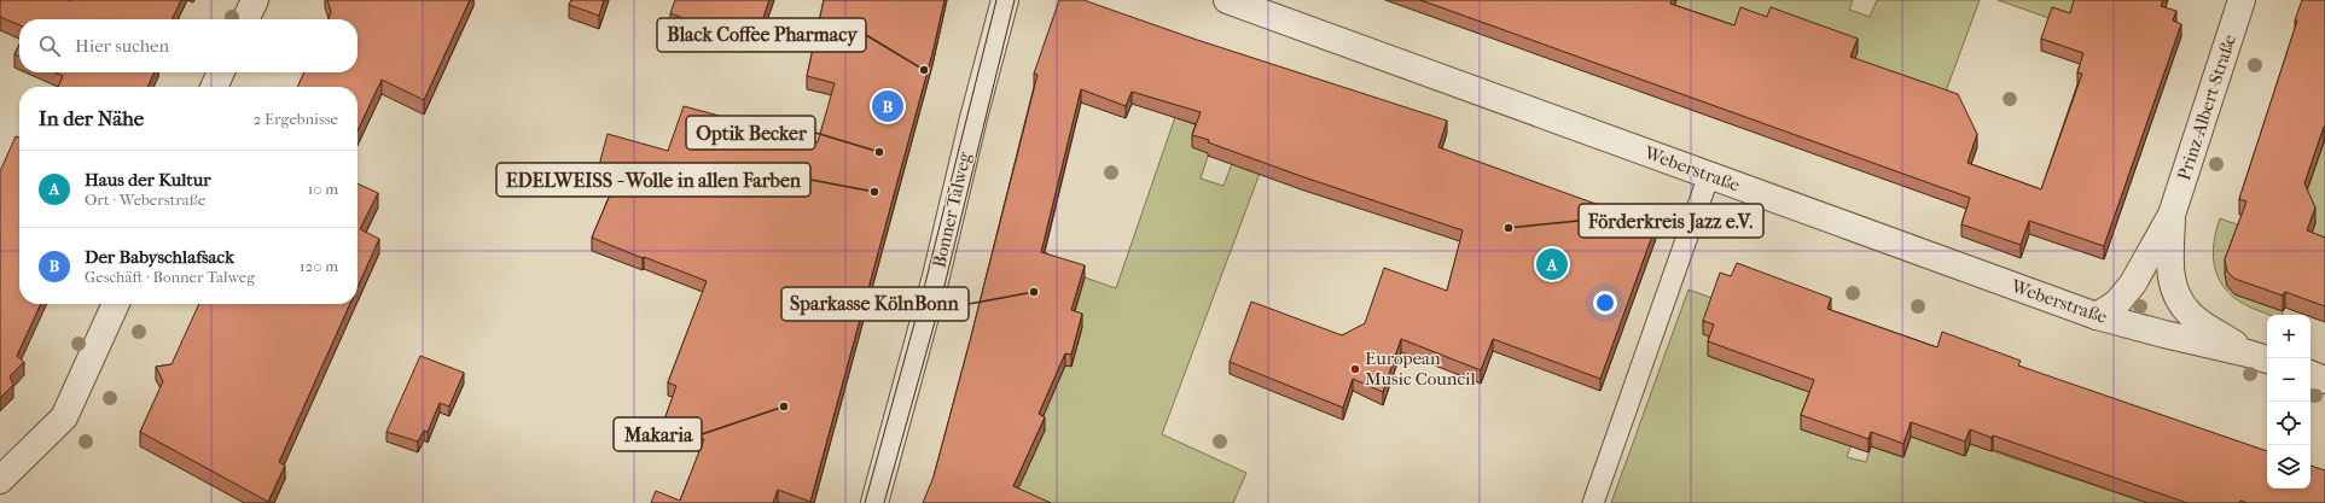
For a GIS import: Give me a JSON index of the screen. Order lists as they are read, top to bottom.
{
  "streets": {
    "street": ["Prinz-Albert-Straße", "Weberstraße", "Bonner Talweg"]
  },
  "crossings": [
    ["Prinz-Albert-Straße", "Weberstraße"]
  ],
  "places": [
    "Black Coffee Pharmacy",
    "Optik Becker",
    "EDELWEISS - Wolle in allen Farben",
    "Förderkreis Jazz e.V.",
    "Sparkasse KölnBonn",
    "European Music Council",
    "Makaria"
  ],
  "page": {
    "search": "Hier suchen",
    "heading": ["In der Nähe", "2 Ergebnisse"],
    "pins": ["B", "A"],
    "list": [
      {
        "mark": "A",
        "name": "Haus der Kultur",
        "note": "Ort · Weberstraße",
        "value": "10 m"
      },
      {
        "mark": "B",
        "name": "Der Babyschlafsack",
        "note": "Geschäft · Bonner Talweg",
        "value": "120 m"
      }
    ],
    "map_buttons": ["+", "−"]
  }
}
